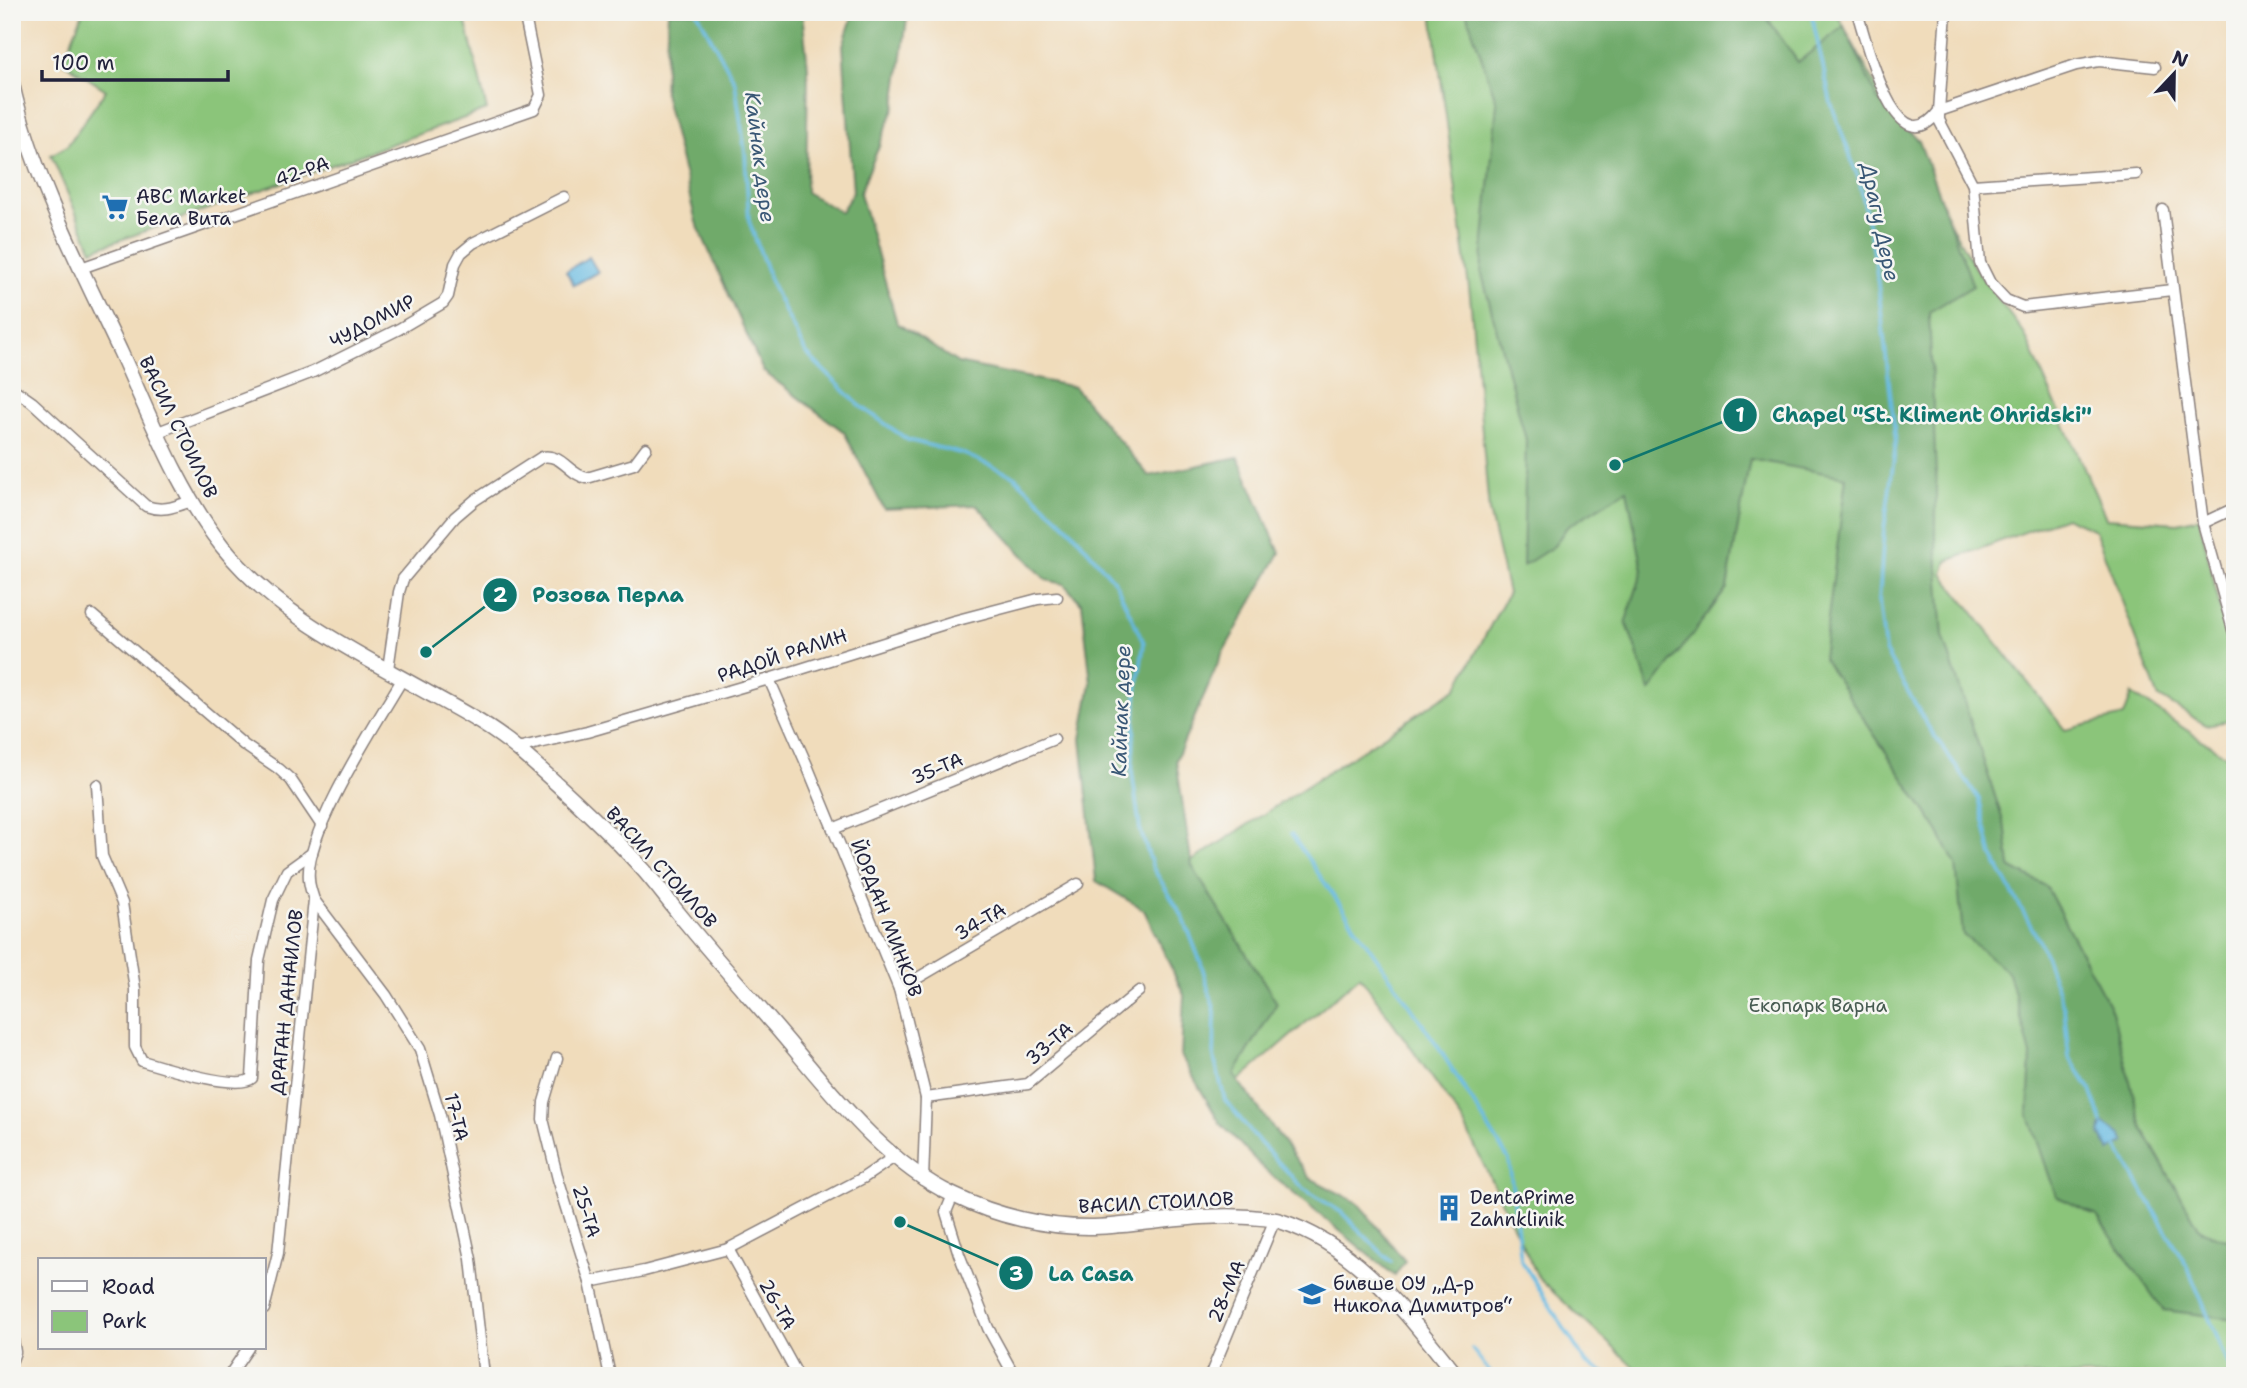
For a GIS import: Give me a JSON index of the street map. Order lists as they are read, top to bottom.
{
  "streets": {
    "street": [
      "42-РА",
      "ЧУДОМИР",
      "ВАСИЛ СТОИЛОВ",
      "РАДОЙ РАЛИН",
      "35-ТА",
      "ЙОРДАН МИНКОВ",
      "34-ТА",
      "ДРАГАН ДАНАИЛОВ",
      "33-ТА",
      "17-ТА",
      "25-ТА",
      "28-МА",
      "26-ТА"
    ]
  },
  "crossings": [
    ["42-РА", "ВАСИЛ СТОИЛОВ"],
    ["ЧУДОМИР", "ВАСИЛ СТОИЛОВ"],
    ["ВАСИЛ СТОИЛОВ", "РАДОЙ РАЛИН"],
    ["ВАСИЛ СТОИЛОВ", "ЙОРДАН МИНКОВ"],
    ["ВАСИЛ СТОИЛОВ", "ДРАГАН ДАНАИЛОВ"],
    ["ВАСИЛ СТОИЛОВ", "28-МА"],
    ["РАДОЙ РАЛИН", "ЙОРДАН МИНКОВ"],
    ["35-ТА", "ЙОРДАН МИНКОВ"],
    ["ЙОРДАН МИНКОВ", "34-ТА"],
    ["ЙОРДАН МИНКОВ", "33-ТА"],
    ["ДРАГАН ДАНАИЛОВ", "17-ТА"]
  ],
  "water": ["Кайнак дере", "Драгу Дере"],
  "parks": ["Екопарк Варна"],
  "places": {
    "supermarket": ["ABC Market Бела Вита"],
    "other": ["Chapel \"St. Kliment Ohridski\"", "Розова Перла", "La Casa"],
    "building": ["DentaPrime Zahnklinik"],
    "school or university": ["бивше ОУ „Д-р Никола Димитров“"]
  },
  "legend": ["Road", "Park"],
  "scale_bar": "100 m",
  "north": "top"
}
